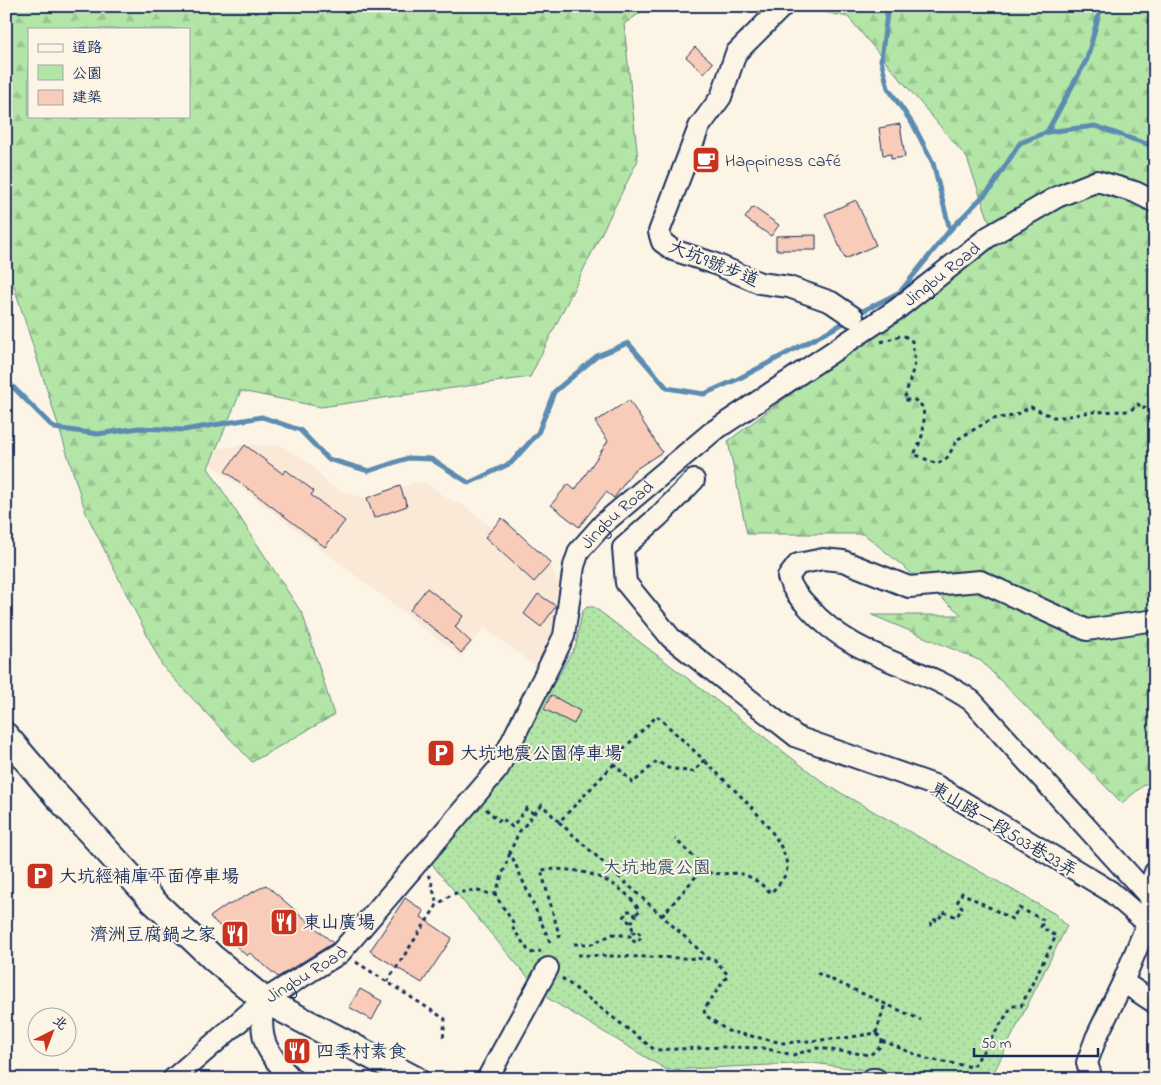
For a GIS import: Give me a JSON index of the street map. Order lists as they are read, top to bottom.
{
  "streets": {
    "street": ["大坑9號步道", "Jingbu Road", "東山路一段503巷23弄"]
  },
  "crossings": [
    ["大坑9號步道", "Jingbu Road"]
  ],
  "parks": ["大坑地震公園"],
  "places": {
    "cafe": ["Happiness café"],
    "parking": ["大坑地震公園停車場", "大坑經補庫平面停車場"],
    "restaurant": ["東山廣場", "濟洲豆腐鍋之家", "四季村素食"]
  },
  "legend": ["道路", "公園", "建築"],
  "scale_bar": "50 m",
  "north": "top right"
}
